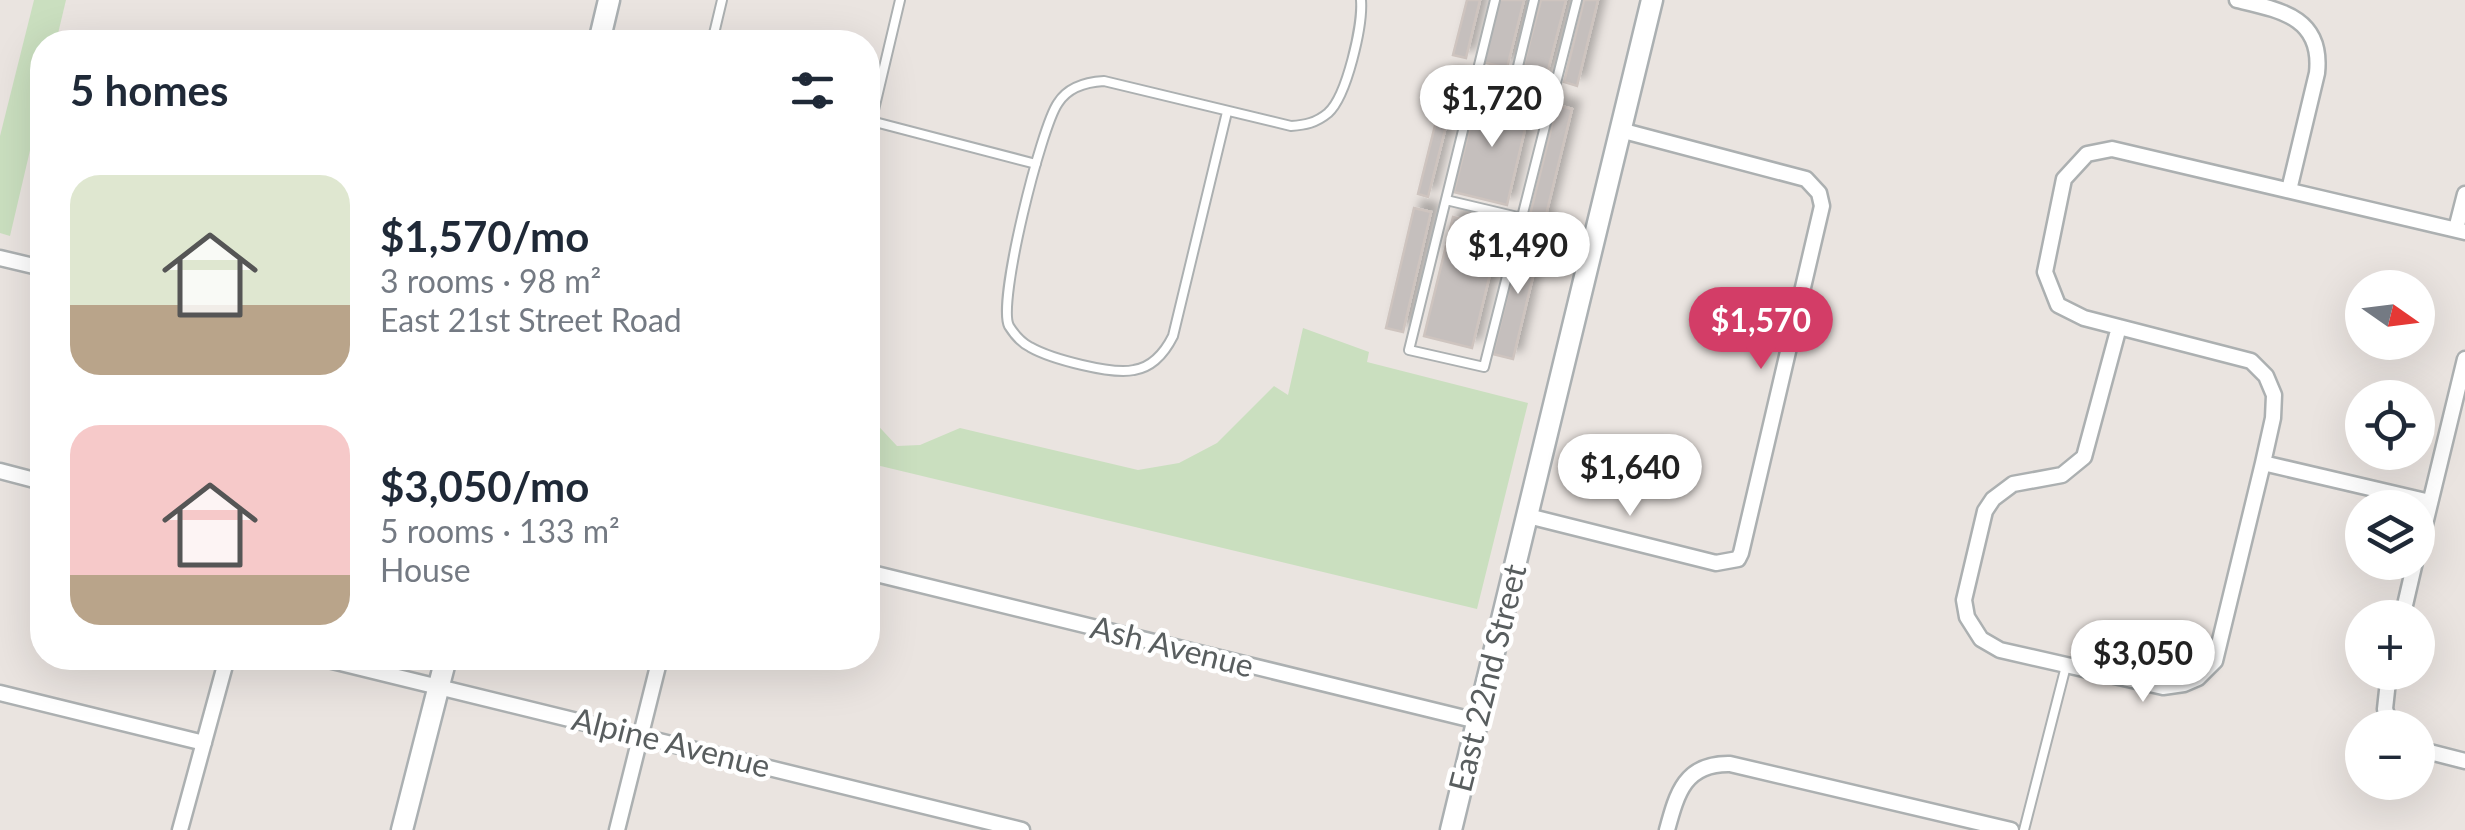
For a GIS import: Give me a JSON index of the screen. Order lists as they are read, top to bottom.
{
  "streets": {
    "street": ["Ash Avenue", "East 22nd Street", "Alpine Avenue"]
  },
  "crossings": [
    ["Ash Avenue", "East 22nd Street"]
  ],
  "north": "right",
  "page": {
    "heading": "5 homes",
    "price": [
      "$1,720",
      "$1,490",
      "$1,570",
      "$1,640",
      "$3,050"
    ],
    "list": [
      {
        "name": "$1,570/mo",
        "note": "3 rooms · 98 m² · East 21st Street Road"
      },
      {
        "name": "$3,050/mo",
        "note": "5 rooms · 133 m² · House"
      }
    ],
    "map_buttons": ["+", "−"]
  }
}
